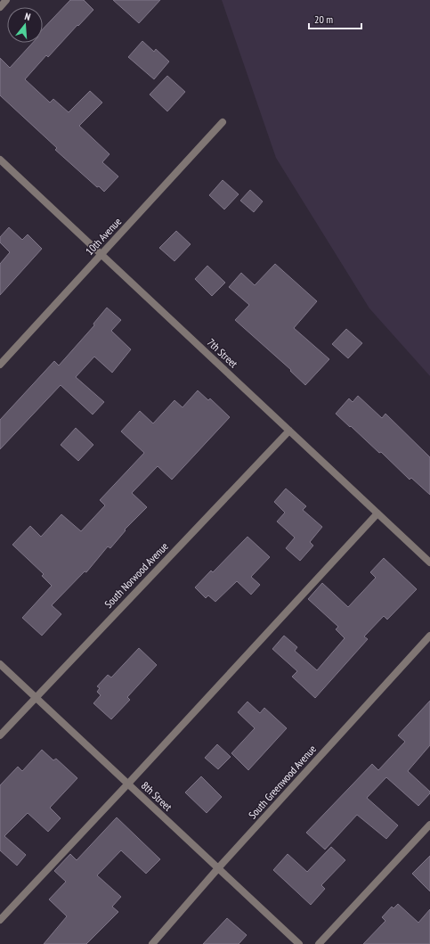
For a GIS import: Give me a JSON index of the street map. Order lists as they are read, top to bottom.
{
  "streets": {
    "street": [
      "10th Avenue",
      "7th Street",
      "South Norwood Avenue",
      "South Greenwood Avenue",
      "8th Street"
    ]
  },
  "crossings": [
    ["10th Avenue", "7th Street"],
    ["7th Street", "South Norwood Avenue"],
    ["South Norwood Avenue", "8th Street"],
    ["South Greenwood Avenue", "8th Street"]
  ],
  "scale_bar": "20 m",
  "north": "top"
}
